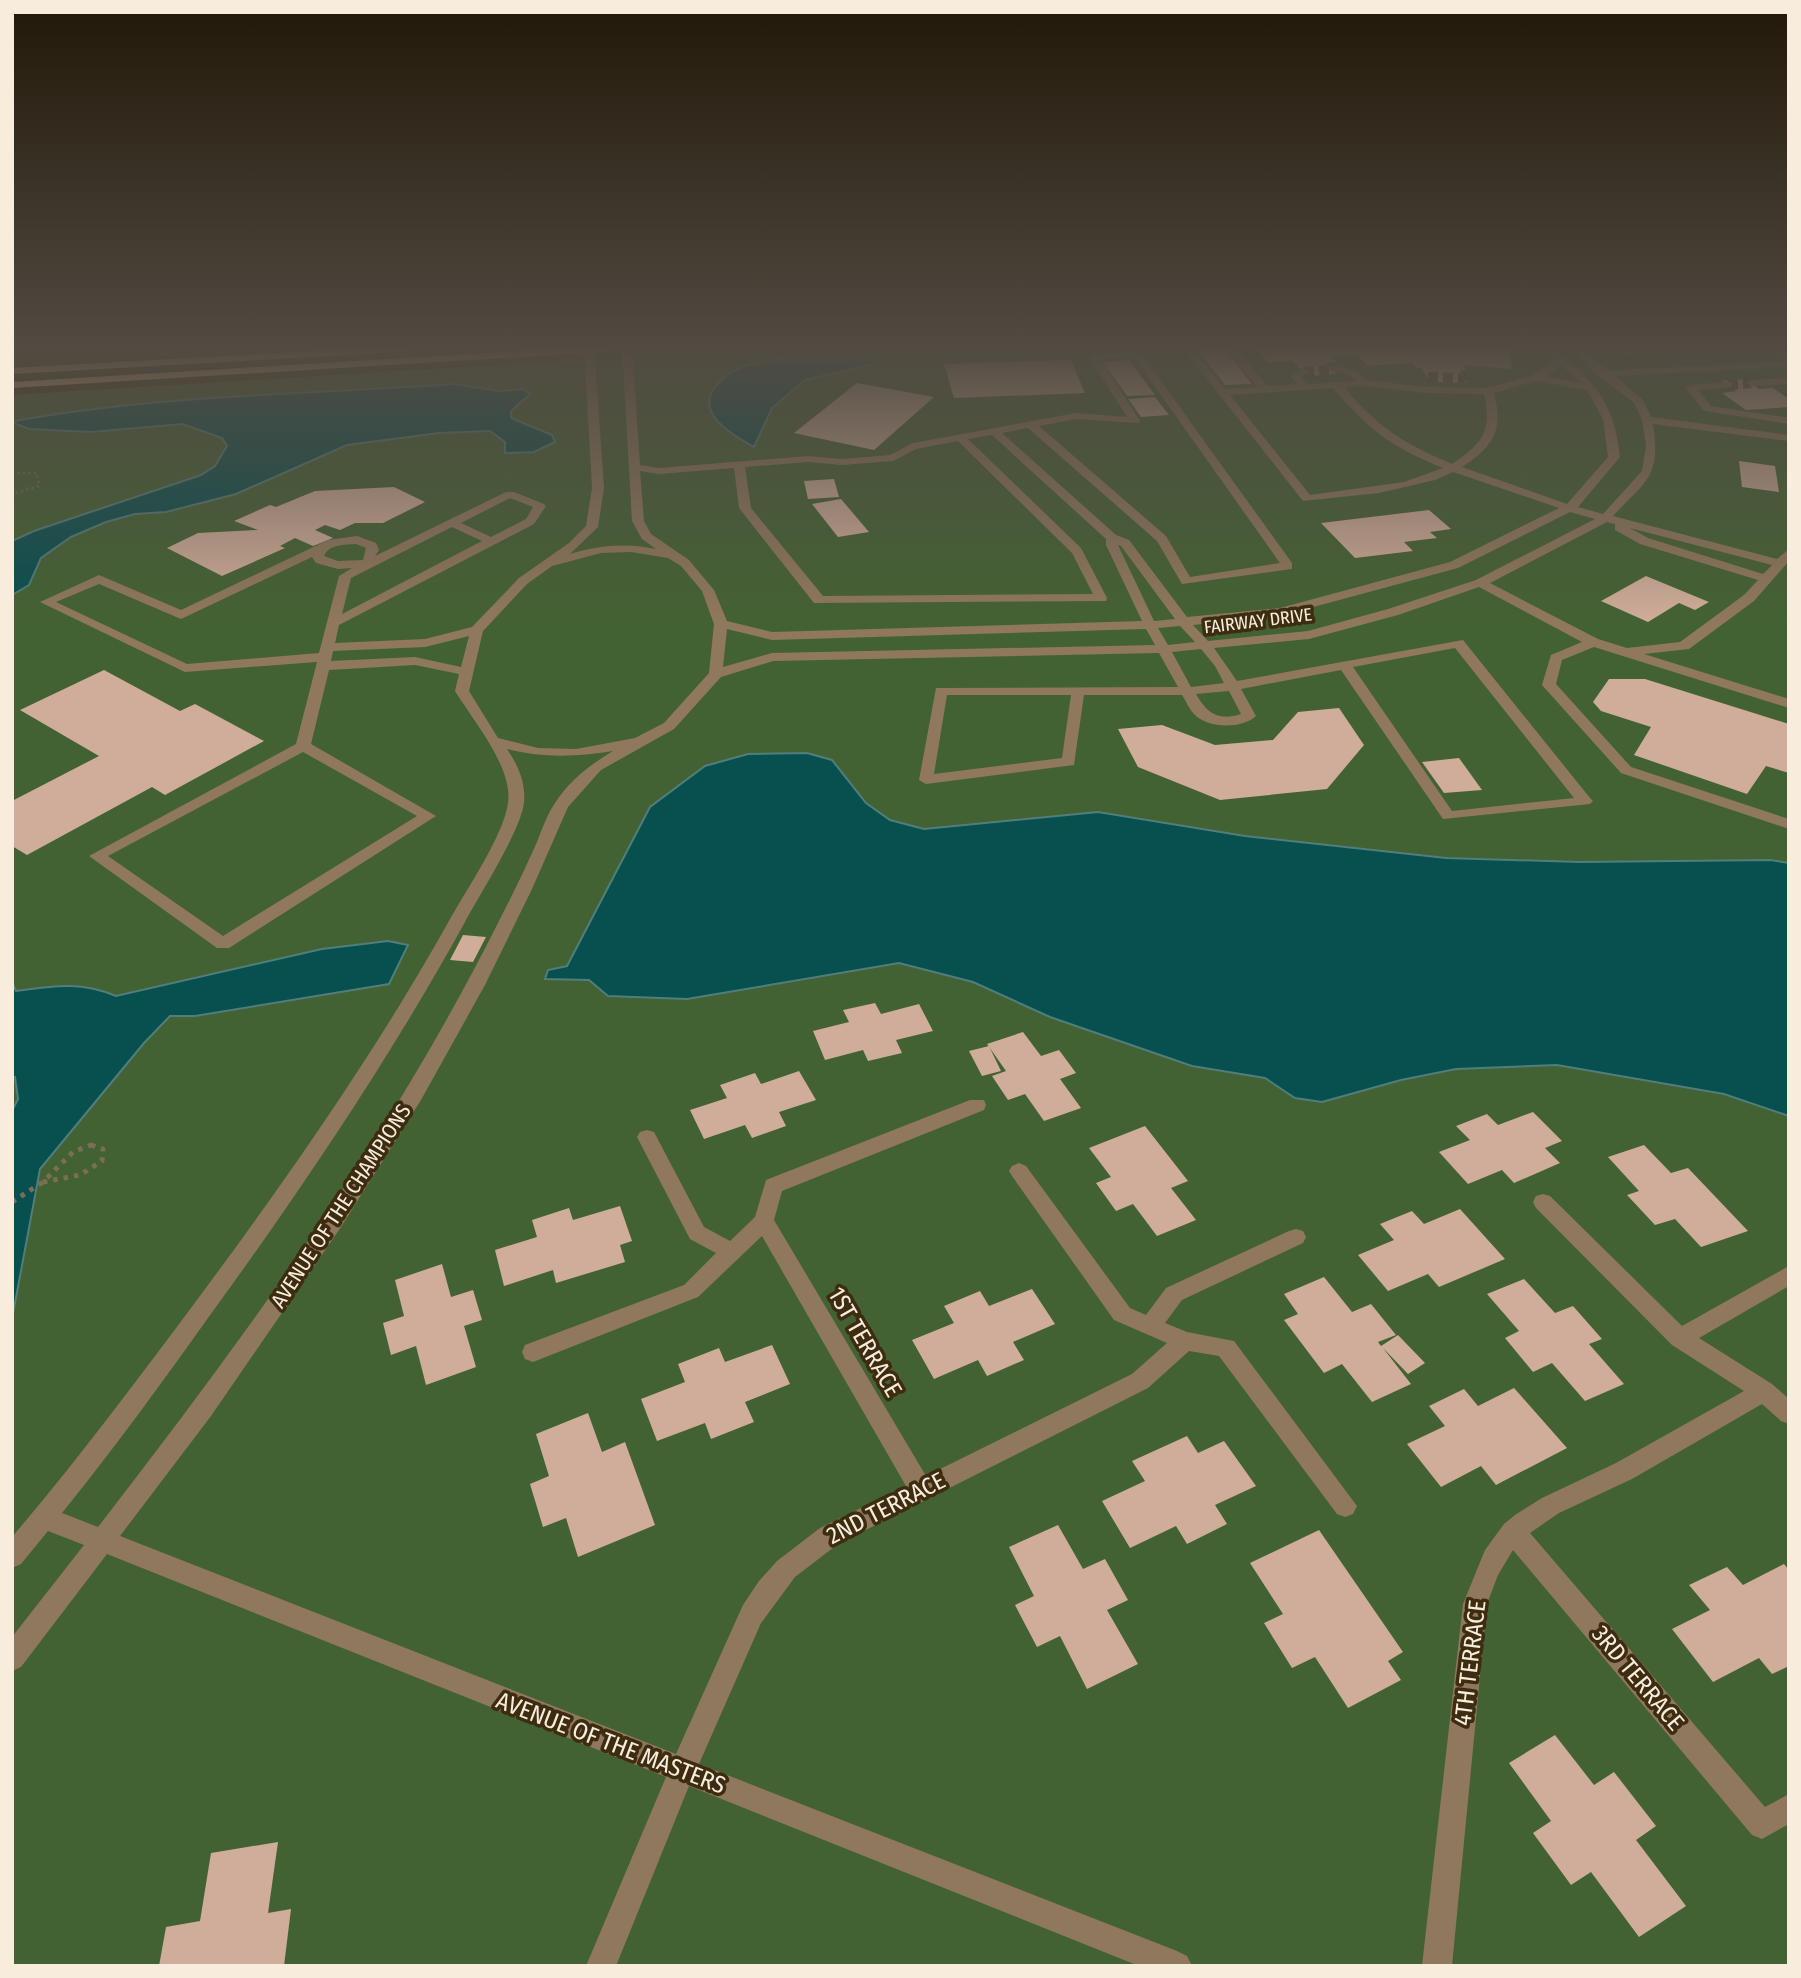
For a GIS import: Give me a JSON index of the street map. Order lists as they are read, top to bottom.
{
  "streets": {
    "street": [
      "FAIRWAY DRIVE",
      "AVENUE OF THE CHAMPIONS",
      "1ST TERRACE",
      "2ND TERRACE",
      "4TH TERRACE",
      "3RD TERRACE",
      "AVENUE OF THE MASTERS"
    ]
  },
  "crossings": [
    ["FAIRWAY DRIVE", "AVENUE OF THE CHAMPIONS"],
    ["AVENUE OF THE CHAMPIONS", "AVENUE OF THE MASTERS"],
    ["1ST TERRACE", "2ND TERRACE"],
    ["2ND TERRACE", "AVENUE OF THE MASTERS"],
    ["4TH TERRACE", "3RD TERRACE"]
  ]
}
